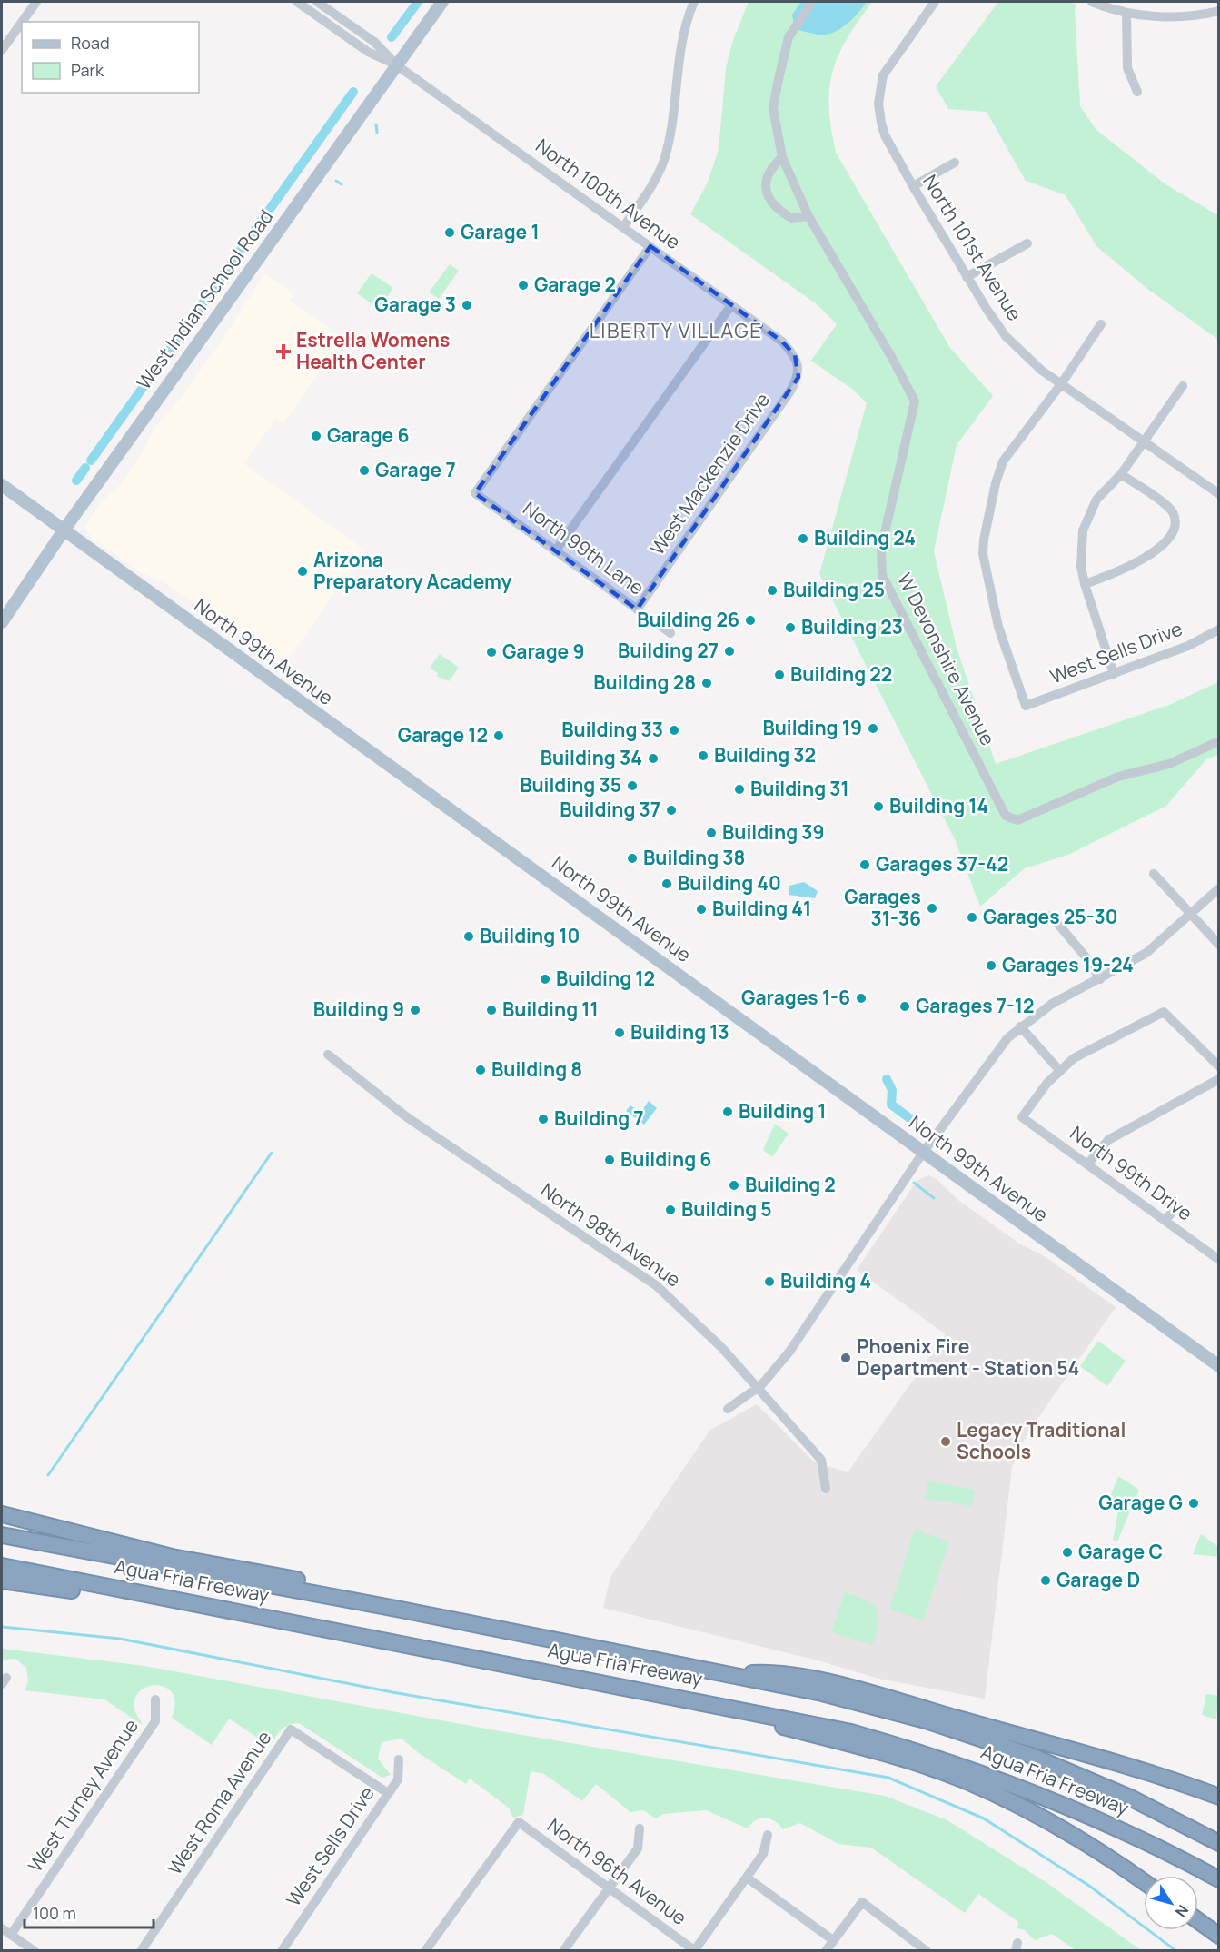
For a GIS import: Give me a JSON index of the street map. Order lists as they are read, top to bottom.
{
  "streets": {
    "highway": ["Agua Fria Freeway"],
    "main road": ["West Indian School Road", "North 99th Avenue"],
    "street": [
      "North 100th Avenue",
      "North 101st Avenue",
      "West Mackenzie Drive",
      "North 99th Lane",
      "West Sells Drive",
      "W Devonshire Avenue",
      "North 99th Drive",
      "North 98th Avenue",
      "West Turney Avenue",
      "West Roma Avenue",
      "North 96th Avenue"
    ]
  },
  "crossings": [
    ["North 100th Avenue", "West Indian School Road"],
    ["North 100th Avenue", "West Mackenzie Drive"],
    ["North 100th Avenue", "North 99th Lane"],
    ["North 101st Avenue", "West Sells Drive"],
    ["West Indian School Road", "North 99th Avenue"],
    ["West Mackenzie Drive", "North 99th Lane"],
    ["West Sells Drive", "West Roma Avenue"]
  ],
  "districts": ["LIBERTY VILLAGE"],
  "places": {
    "other": [
      "Garage 1",
      "Garage 2",
      "Garage 3",
      "Garage 6",
      "Garage 7",
      "Building 24",
      "Arizona Preparatory Academy",
      "Building 25",
      "Building 26",
      "Building 23",
      "Building 27",
      "Garage 9",
      "Building 22",
      "Building 28",
      "Building 19",
      "Building 33",
      "Garage 12",
      "Building 32",
      "Building 34",
      "Building 35",
      "Building 31",
      "Building 14",
      "Building 37",
      "Building 39",
      "Building 38",
      "Garages 37-42",
      "Building 40",
      "Garages 31-36",
      "Building 41",
      "Garages 25-30",
      "Building 10",
      "Garages 19-24",
      "Building 12",
      "Garages 1-6",
      "Garages 7-12",
      "Building 9",
      "Building 11",
      "Building 13",
      "Building 8",
      "Building 1",
      "Building 7",
      "Building 6",
      "Building 2",
      "Building 5",
      "Building 4",
      "Phoenix Fire Department - Station 54",
      "Legacy Traditional Schools",
      "Garage G",
      "Garage C",
      "Garage D"
    ],
    "health": ["Estrella Womens Health Center"]
  },
  "legend": ["Road", "Park"],
  "scale_bar": "100 m",
  "north": "bottom right"
}
